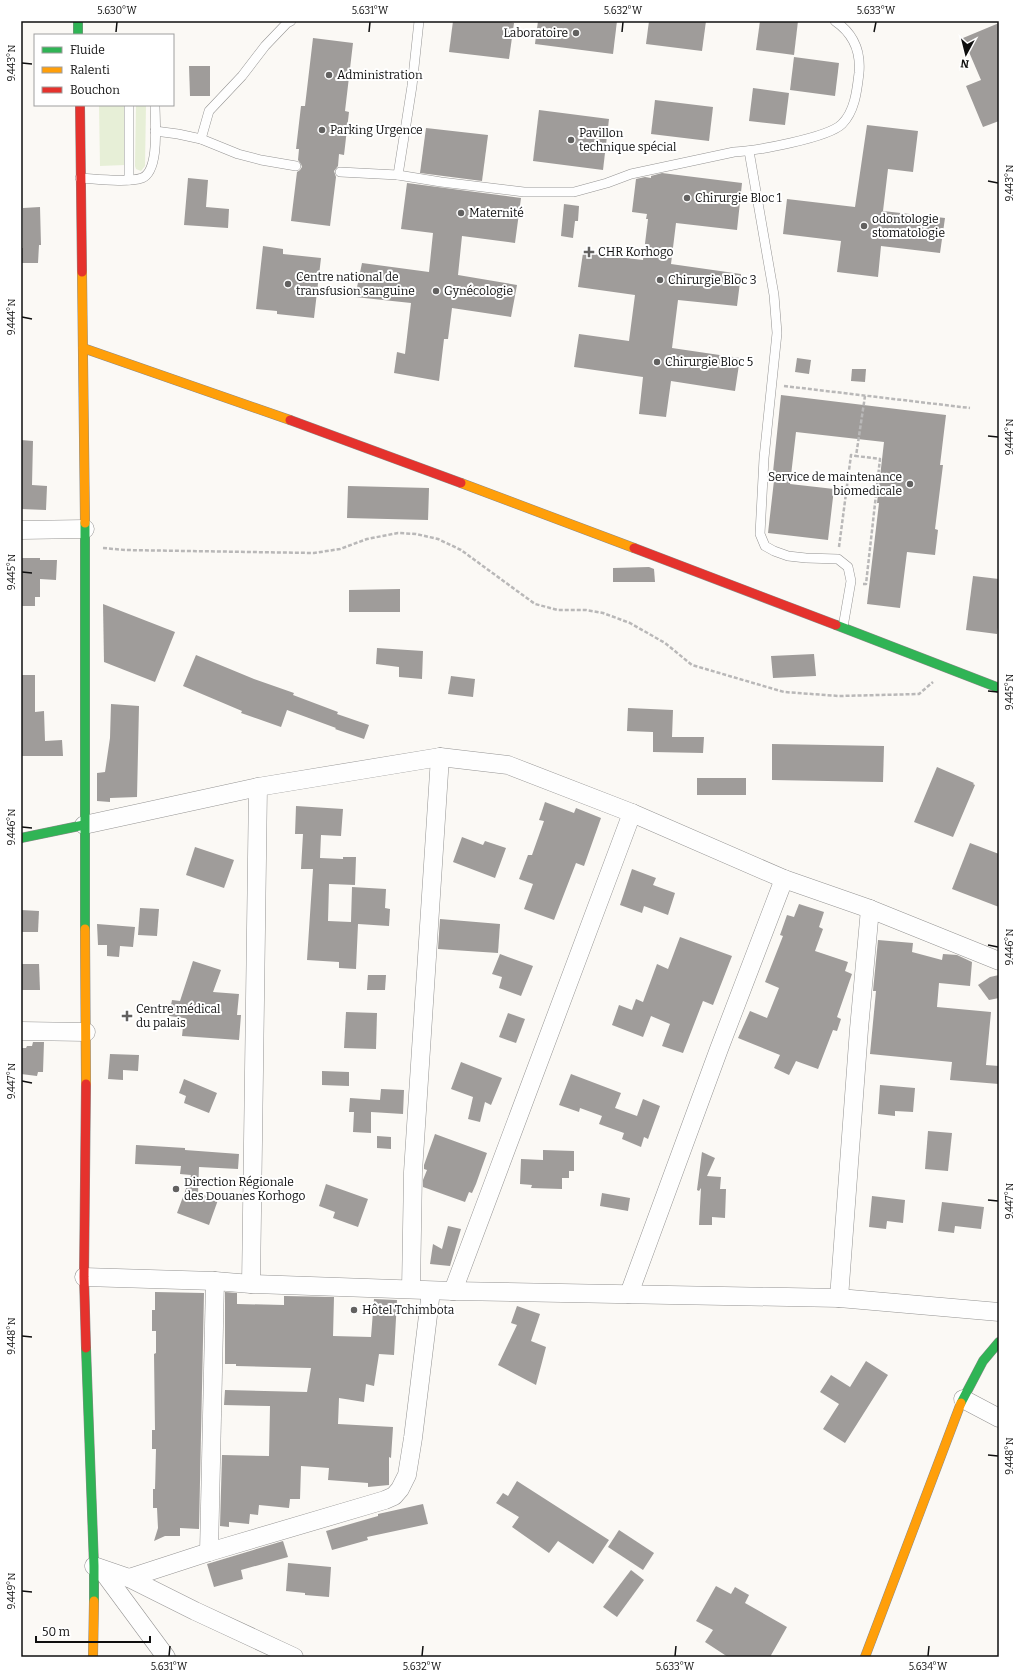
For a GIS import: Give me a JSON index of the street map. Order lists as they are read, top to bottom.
{
  "places": {
    "other": [
      "Laboratoire",
      "Administration",
      "Parking Urgence",
      "Pavillon technique spécial",
      "Chirurgie Bloc 1",
      "Maternité",
      "odontologie stomatologie",
      "Chirurgie Bloc 3",
      "Centre national de transfusion sanguine",
      "Gynécologie",
      "Chirurgie Bloc 5",
      "Service de maintenance biomedicale",
      "Direction Régionale des Douanes Korhogo",
      "Hôtel Tchimbota"
    ],
    "health": ["CHR Korhogo", "Centre médical du palais"]
  },
  "legend": ["Fluide", "Ralenti", "Bouchon"],
  "scale_bar": "50 m",
  "north": "bottom",
  "coordinates": [
    "5.630°W",
    "5.631°W",
    "5.632°W",
    "5.633°W",
    "9.443°N",
    "9.444°N",
    "9.445°N",
    "9.446°N",
    "9.447°N",
    "9.448°N",
    "9.449°N",
    "5.634°W"
  ]
}
